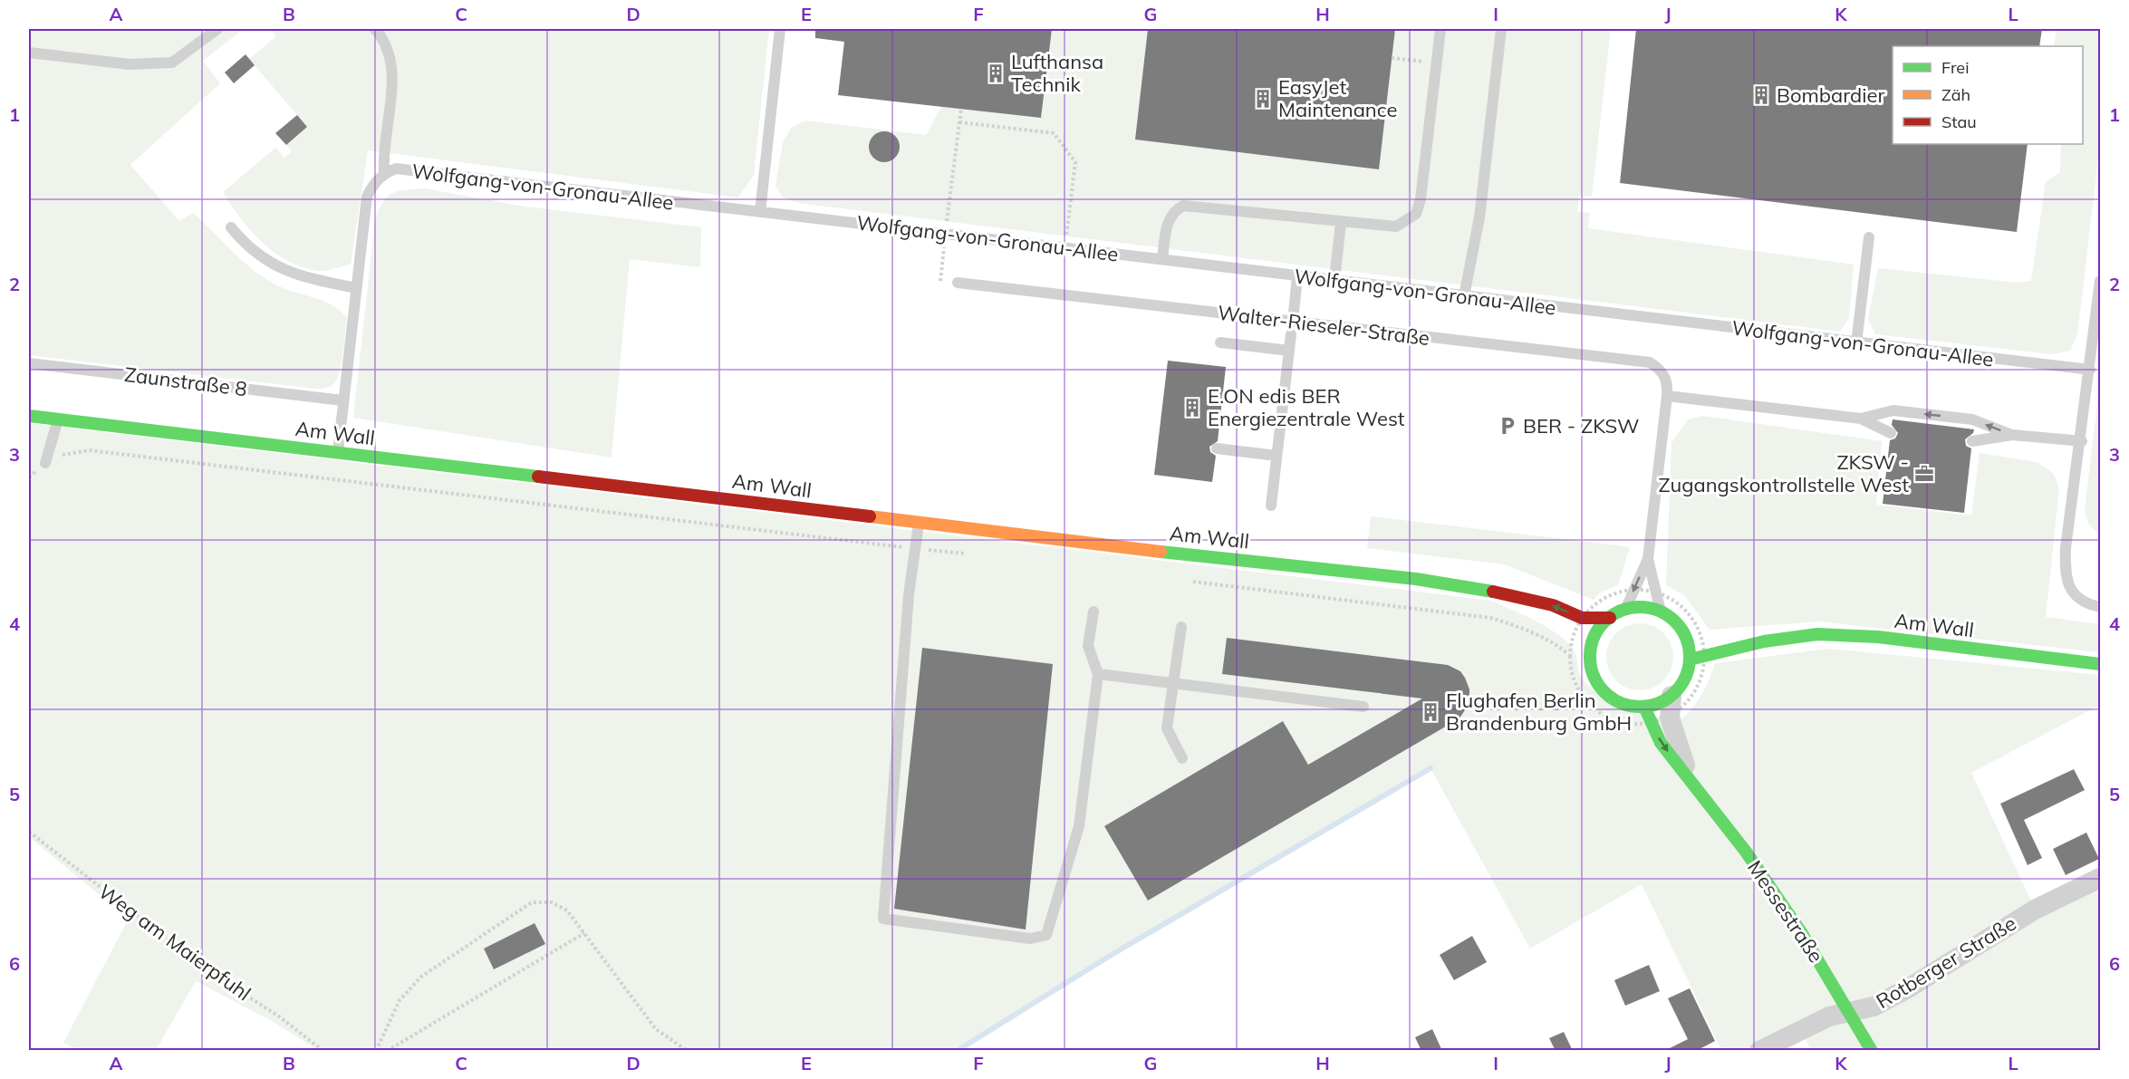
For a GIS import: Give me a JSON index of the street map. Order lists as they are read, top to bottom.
{
  "streets": {
    "street": ["Am Wall", "Messestraße", "Rotberger Straße"],
    "lane": ["Wolfgang-von-Gronau-Allee", "Walter-Rieseler-Straße", "Zaunstraße 8"],
    "path": ["Weg am Maierpfuhl"]
  },
  "crossings": [
    ["Wolfgang-von-Gronau-Allee", "Zaunstraße 8"],
    ["Wolfgang-von-Gronau-Allee", "Am Wall"],
    ["Walter-Rieseler-Straße", "Am Wall"],
    ["Walter-Rieseler-Straße", "Messestraße"],
    ["Am Wall", "Messestraße"],
    ["Messestraße", "Rotberger Straße"]
  ],
  "places": {
    "building": [
      "Lufthansa Technik",
      "Bombardier",
      "EasyJet Maintenance",
      "E.ON edis BER Energiezentrale West",
      "Flughafen Berlin Brandenburg GmbH"
    ],
    "parking": ["BER - ZKSW"],
    "office": ["ZKSW - Zugangskontrollstelle West"]
  },
  "legend": ["Frei", "Zäh", "Stau"],
  "grid": {
    "columns": [
      "A",
      "B",
      "C",
      "D",
      "E",
      "F",
      "G",
      "H",
      "I",
      "J",
      "K",
      "L"
    ],
    "rows": [
      "1",
      "2",
      "3",
      "4",
      "5",
      "6"
    ]
  }
}
